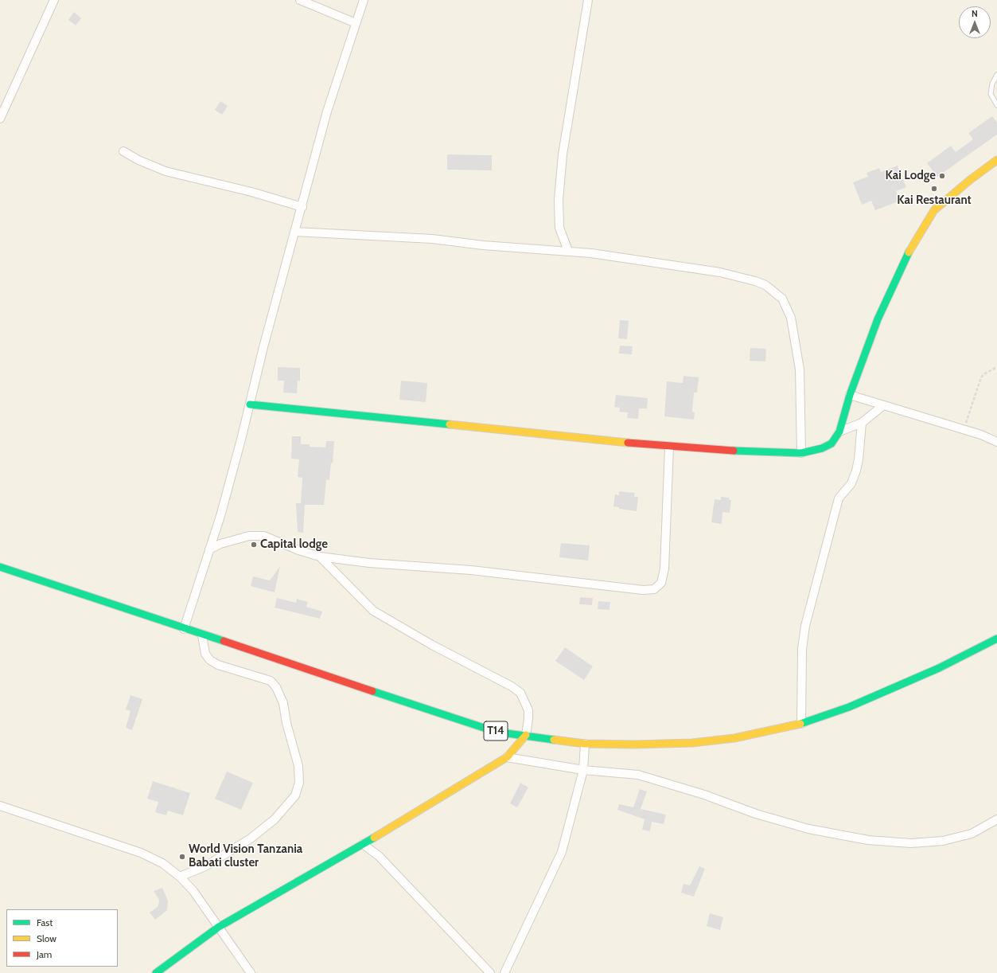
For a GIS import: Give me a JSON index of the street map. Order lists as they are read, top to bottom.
{
  "streets": {
    "main road": ["T14"]
  },
  "places": [
    "Kai Lodge",
    "Kai Restaurant",
    "Capital lodge",
    "World Vision Tanzania Babati cluster"
  ],
  "legend": ["Fast", "Slow", "Jam"],
  "north": "top"
}
